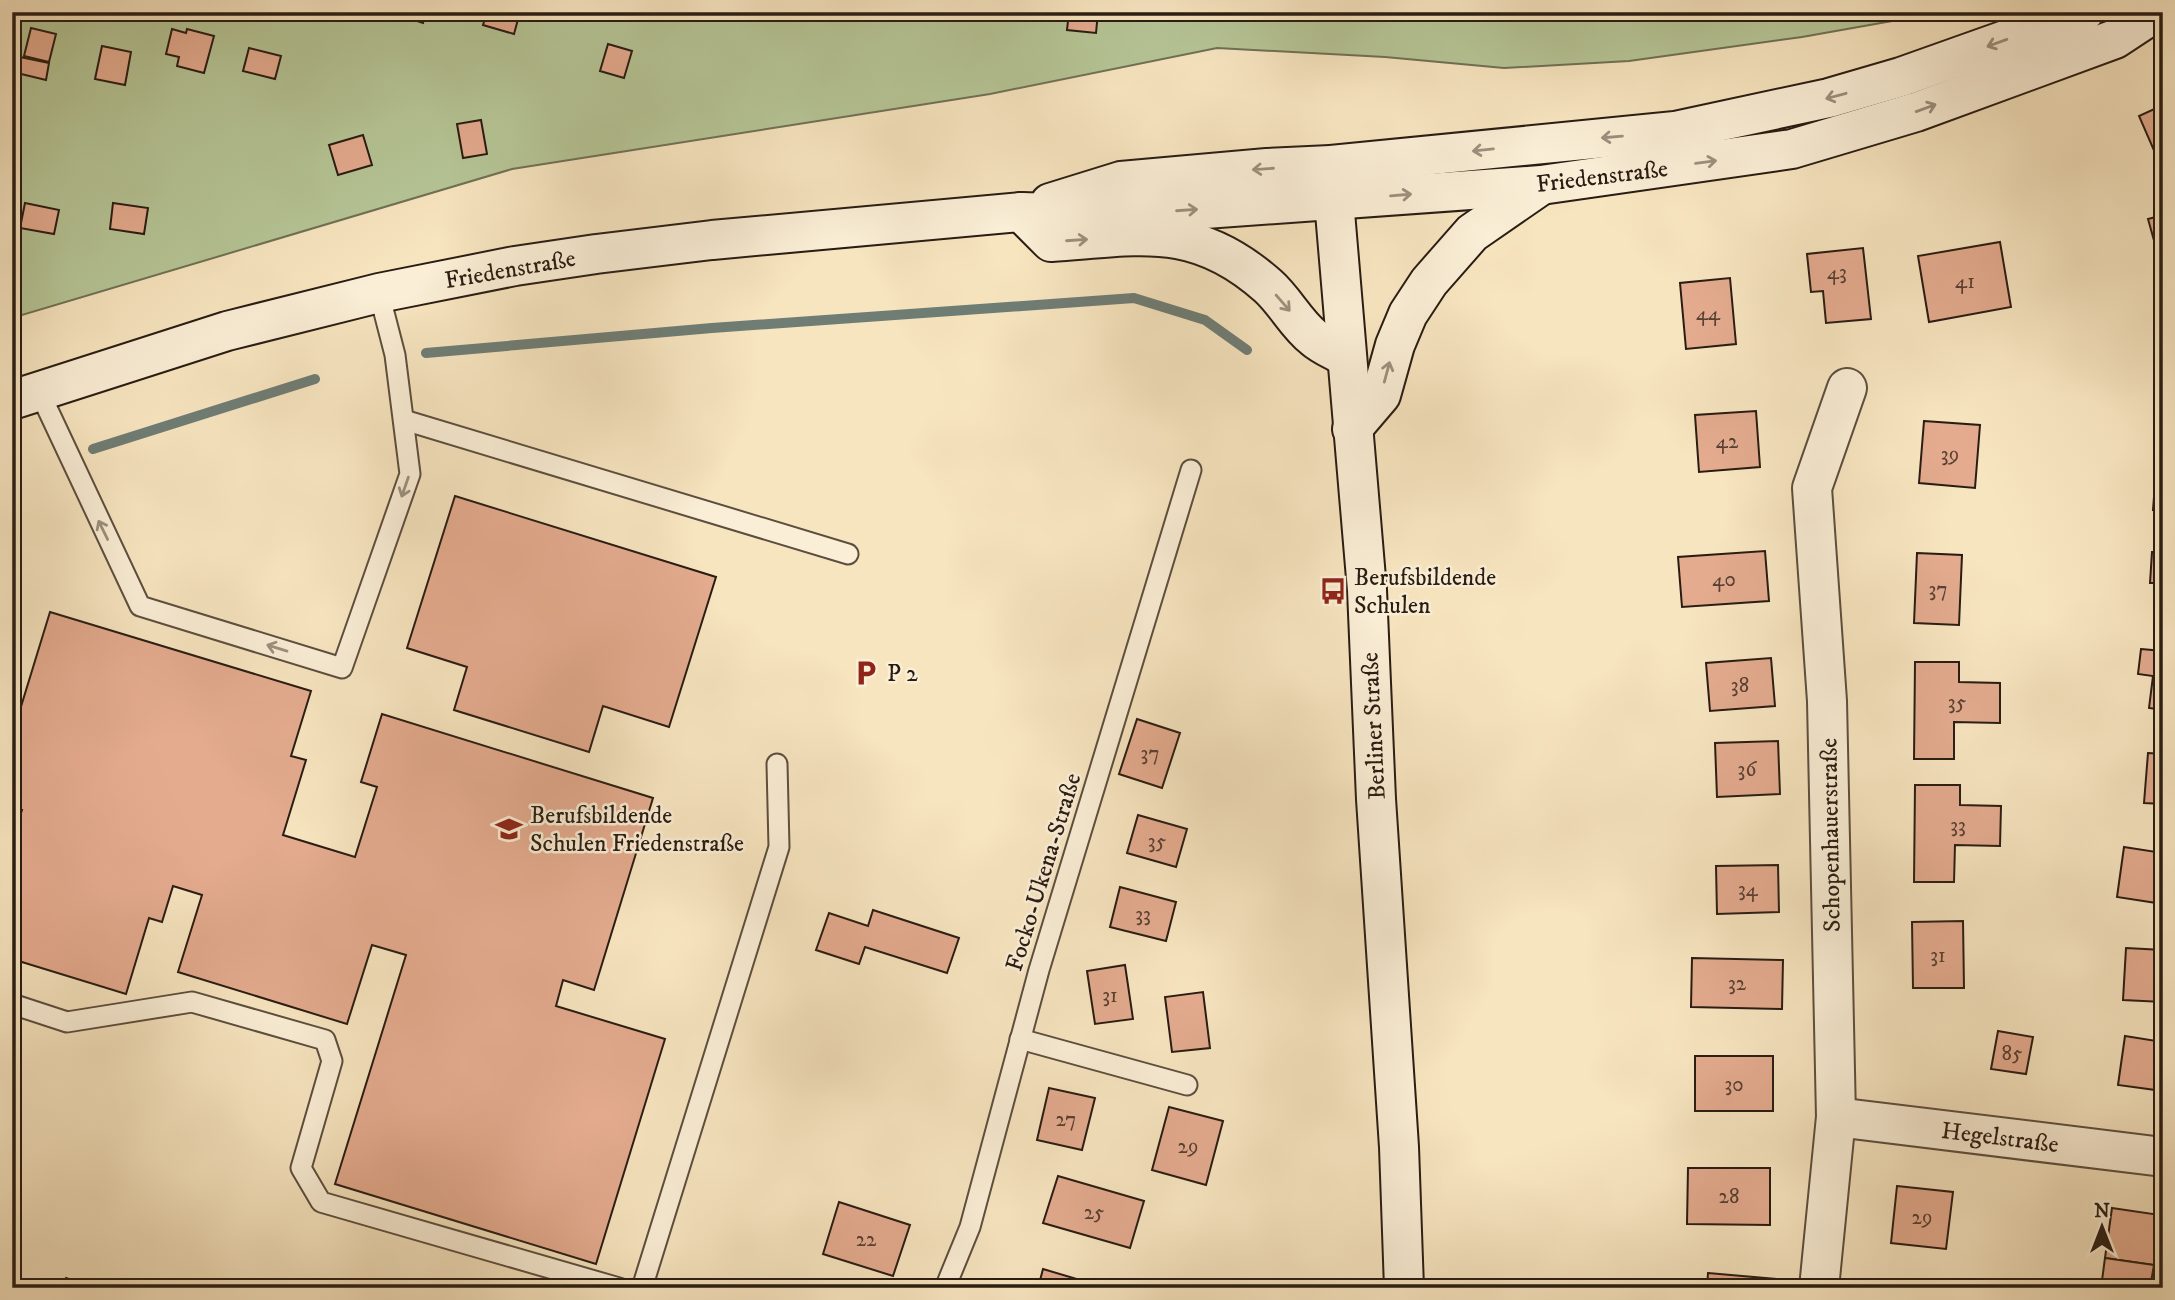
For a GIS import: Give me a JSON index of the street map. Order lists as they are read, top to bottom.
{
  "streets": {
    "main road": [
      "Friedenstraße",
      "Berliner Straße",
      "Schopenhauerstraße",
      "Hegelstraße"
    ],
    "lane": ["Focko-Ukena-Straße"]
  },
  "crossings": [
    ["Friedenstraße", "Berliner Straße"],
    ["Schopenhauerstraße", "Hegelstraße"]
  ],
  "places": {
    "bus stop": ["Berufsbildende Schulen"],
    "parking": ["P 2"],
    "school or university": ["Berufsbildende Schulen Friedenstraße"]
  },
  "house_numbers": [
    "43",
    "41",
    "44",
    "42",
    "39",
    "40",
    "37",
    "38",
    "35",
    "37",
    "36",
    "33",
    "35",
    "34",
    "33",
    "31",
    "32",
    "31",
    "85",
    "30",
    "27",
    "29",
    "28",
    "25",
    "29",
    "22"
  ],
  "north": "top"
}
